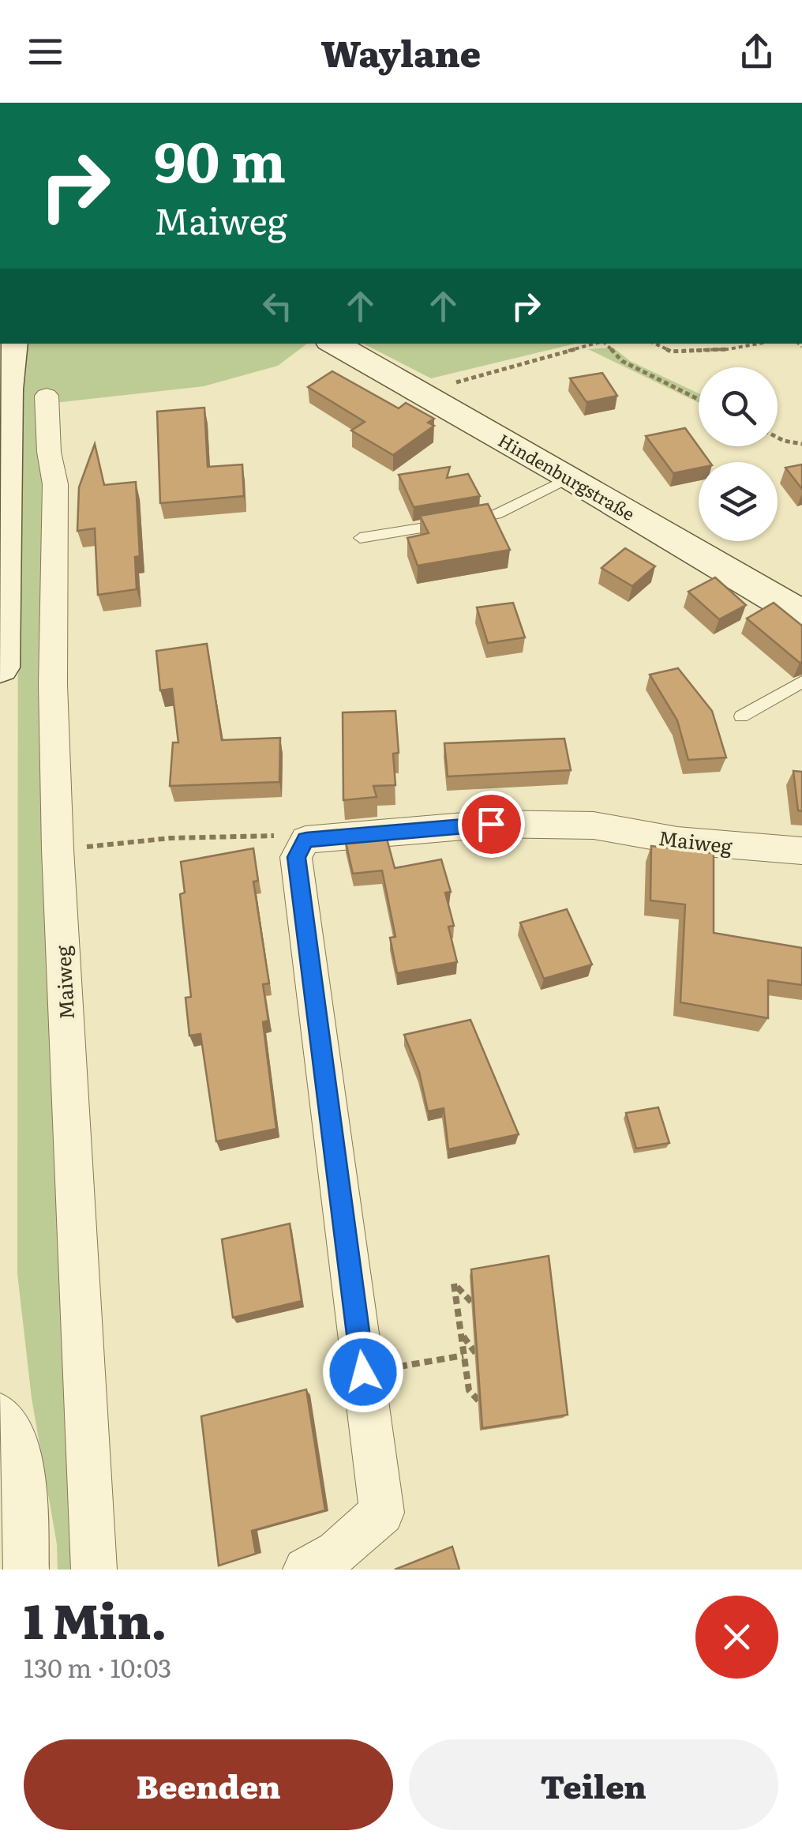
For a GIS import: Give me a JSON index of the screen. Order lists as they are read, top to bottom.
{
  "streets": {
    "main road": ["Hindenburgstraße"],
    "street": ["Maiweg"]
  },
  "page": {
    "header": "Waylane",
    "turn": ["90 m", "Maiweg"],
    "heading": ["1 Min.", "130 m · 10:03"],
    "buttons": ["Beenden", "Teilen"]
  }
}
